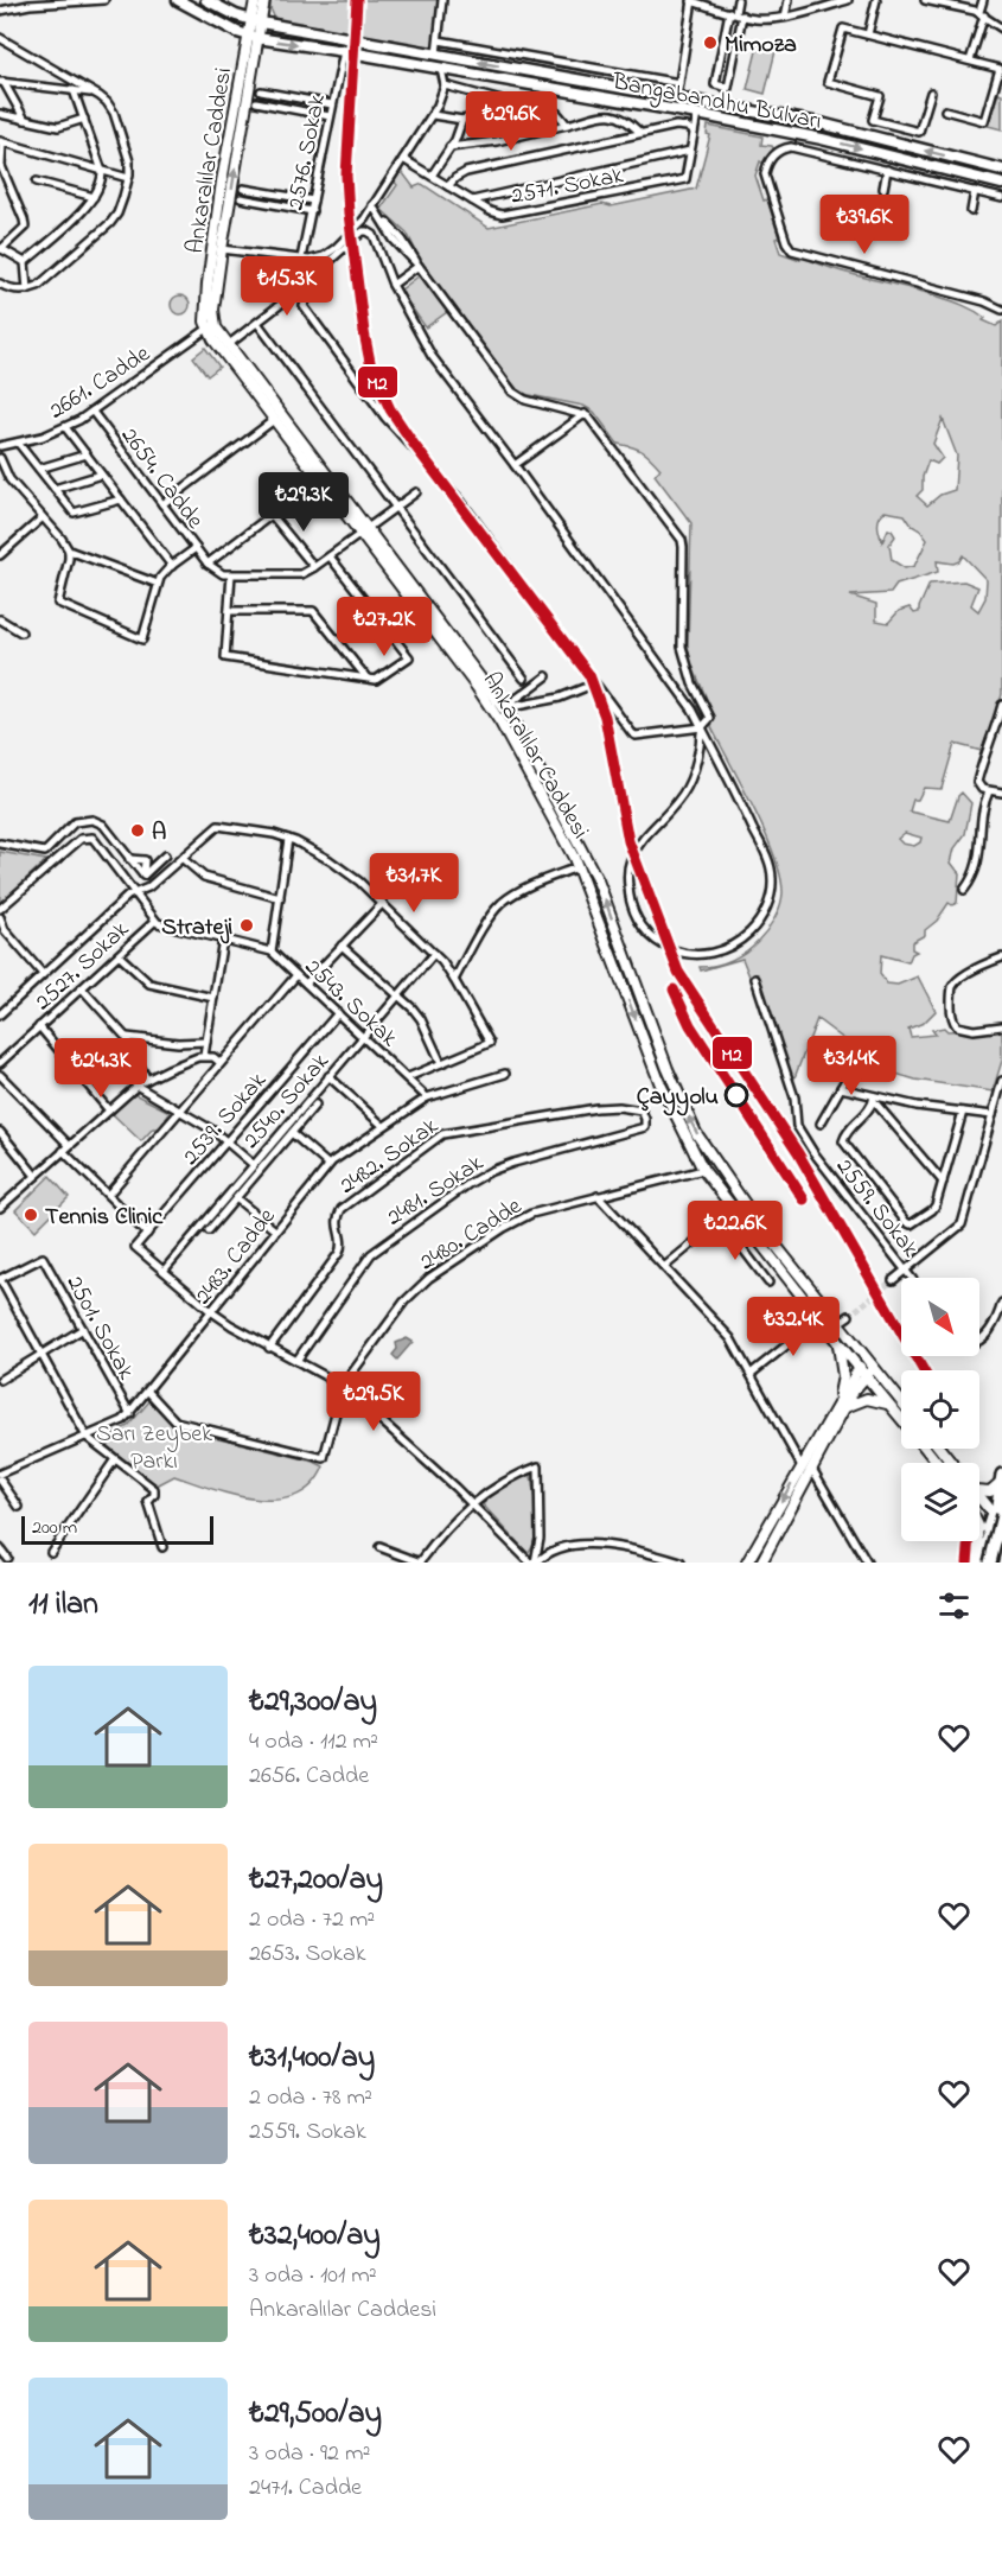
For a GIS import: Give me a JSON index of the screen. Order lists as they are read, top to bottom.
{
  "streets": {
    "main road": ["Bangabandhu Bulvarı", "Ankaralılar Caddesi"],
    "street": [
      "2576. Sokak",
      "2571. Sokak",
      "2661. Cadde",
      "2654. Cadde",
      "2527. Sokak",
      "2543. Sokak",
      "2540. Sokak",
      "2539. Sokak",
      "2482. Sokak",
      "2481. Sokak",
      "2559. Sokak",
      "2480. Cadde",
      "2483. Cadde",
      "2501. Sokak"
    ]
  },
  "crossings": [
    ["Bangabandhu Bulvarı", "2576. Sokak"],
    ["Bangabandhu Bulvarı", "Ankaralılar Caddesi"],
    ["Bangabandhu Bulvarı", "2571. Sokak"],
    ["2576. Sokak", "Ankaralılar Caddesi"],
    ["Ankaralılar Caddesi", "2661. Cadde"],
    ["Ankaralılar Caddesi", "2654. Cadde"],
    ["Ankaralılar Caddesi", "2480. Cadde"],
    ["2661. Cadde", "2654. Cadde"],
    ["2543. Sokak", "2540. Sokak"],
    ["2543. Sokak", "2539. Sokak"],
    ["2543. Sokak", "2483. Cadde"],
    ["2540. Sokak", "2539. Sokak"],
    ["2482. Sokak", "2481. Sokak"],
    ["2483. Cadde", "2501. Sokak"]
  ],
  "parks": ["Sarı Zeybek Parkı"],
  "places": [
    "Mimoza",
    "A",
    "Strateji",
    "Çayyolu",
    "Tennis Clinic"
  ],
  "lines": ["transit line M2"],
  "scale_bar": "200 m",
  "north": "bottom right",
  "page": {
    "price": [
      "₺29.6K",
      "₺39.6K",
      "₺15.3K",
      "₺29.3K",
      "₺27.2K",
      "₺31.7K",
      "₺31.4K",
      "₺24.3K",
      "₺22.6K",
      "₺32.4K",
      "₺29.5K"
    ],
    "scale": "200 m",
    "heading": "11 ilan",
    "list": [
      {
        "name": "₺29,300/ay",
        "note": "4 oda · 112 m² · 2656. Cadde"
      },
      {
        "name": "₺27,200/ay",
        "note": "2 oda · 72 m² · 2653. Sokak"
      },
      {
        "name": "₺31,400/ay",
        "note": "2 oda · 78 m² · 2559. Sokak"
      },
      {
        "name": "₺32,400/ay",
        "note": "3 oda · 101 m² · Ankaralılar Caddesi"
      },
      {
        "name": "₺29,500/ay",
        "note": "3 oda · 92 m² · 2471. Cadde"
      }
    ]
  }
}
